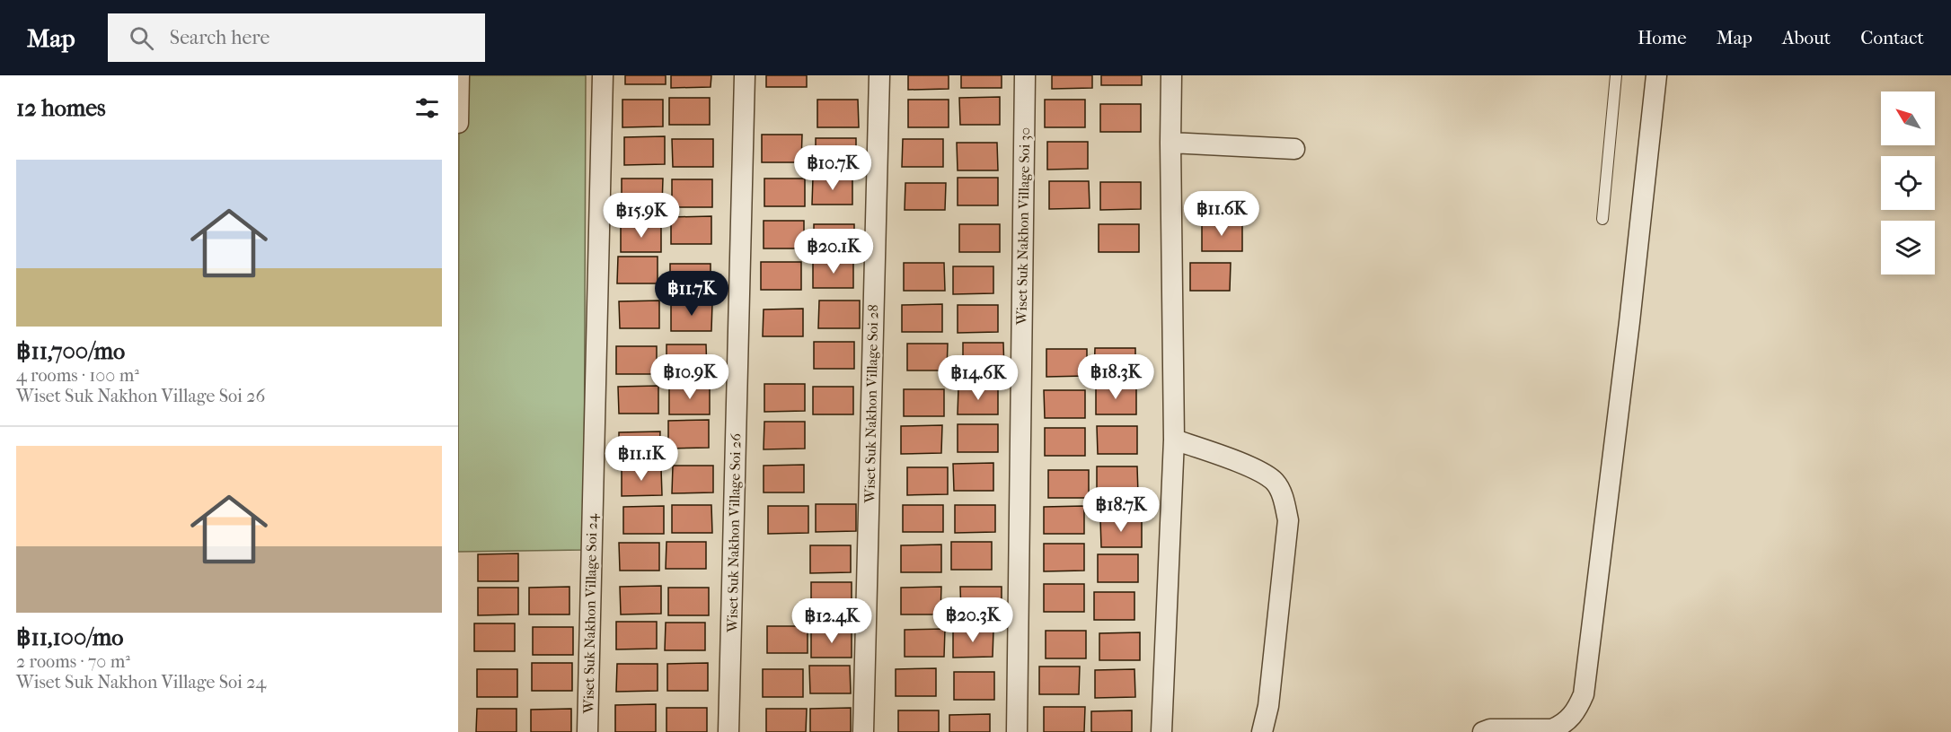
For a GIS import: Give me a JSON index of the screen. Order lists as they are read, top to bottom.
{
  "streets": {
    "street": [
      "Wiset Suk Nakhon Village Soi 30",
      "Wiset Suk Nakhon Village Soi 28",
      "Wiset Suk Nakhon Village Soi 26",
      "Wiset Suk Nakhon Village Soi 24"
    ]
  },
  "north": "top left",
  "page": {
    "header": "Map",
    "search": "Search here",
    "nav": [
      "Home",
      "Map",
      "About",
      "Contact"
    ],
    "heading": "12 homes",
    "list": [
      {
        "name": "฿11,700/mo",
        "note": "4 rooms · 100 m² · Wiset Suk Nakhon Village Soi 26"
      },
      {
        "name": "฿11,100/mo",
        "note": "2 rooms · 70 m² · Wiset Suk Nakhon Village Soi 24"
      }
    ],
    "price": [
      "฿10.7K",
      "฿11.6K",
      "฿15.9K",
      "฿20.1K",
      "฿11.7K",
      "฿10.9K",
      "฿18.3K",
      "฿14.6K",
      "฿11.1K",
      "฿18.7K",
      "฿20.3K",
      "฿12.4K"
    ]
  }
}
